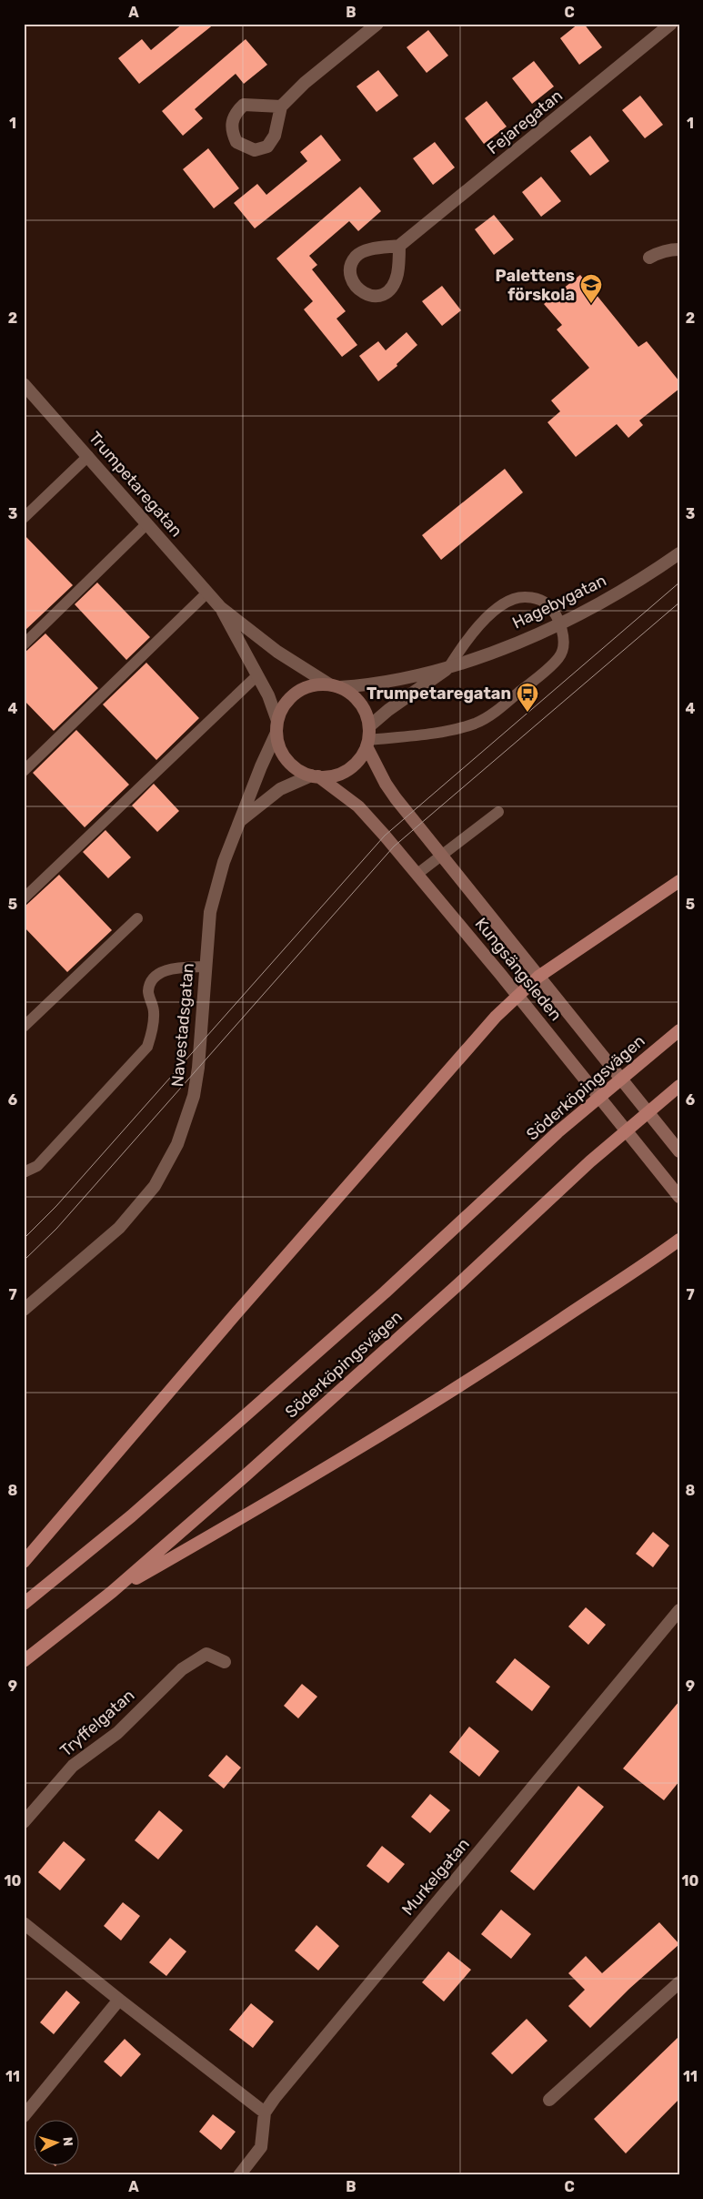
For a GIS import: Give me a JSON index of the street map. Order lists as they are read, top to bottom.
{
  "streets": {
    "highway": ["Söderköpingsvägen"],
    "main road": ["Kungsängsleden"],
    "street": [
      "Fejaregatan",
      "Trumpetaregatan",
      "Hagebygatan",
      "Navestadsgatan",
      "Tryffelgatan",
      "Murkelgatan"
    ]
  },
  "crossings": [
    ["Trumpetaregatan", "Hagebygatan"],
    ["Trumpetaregatan", "Kungsängsleden"],
    ["Trumpetaregatan", "Navestadsgatan"],
    ["Hagebygatan", "Kungsängsleden"],
    ["Hagebygatan", "Navestadsgatan"],
    ["Kungsängsleden", "Navestadsgatan"]
  ],
  "places": {
    "school or university": ["Palettens förskola"],
    "bus stop": ["Trumpetaregatan"]
  },
  "north": "right",
  "grid": {
    "columns": ["A", "B", "C"],
    "rows": [
      "1",
      "2",
      "3",
      "4",
      "5",
      "6",
      "7",
      "8",
      "9",
      "10",
      "11"
    ]
  }
}
